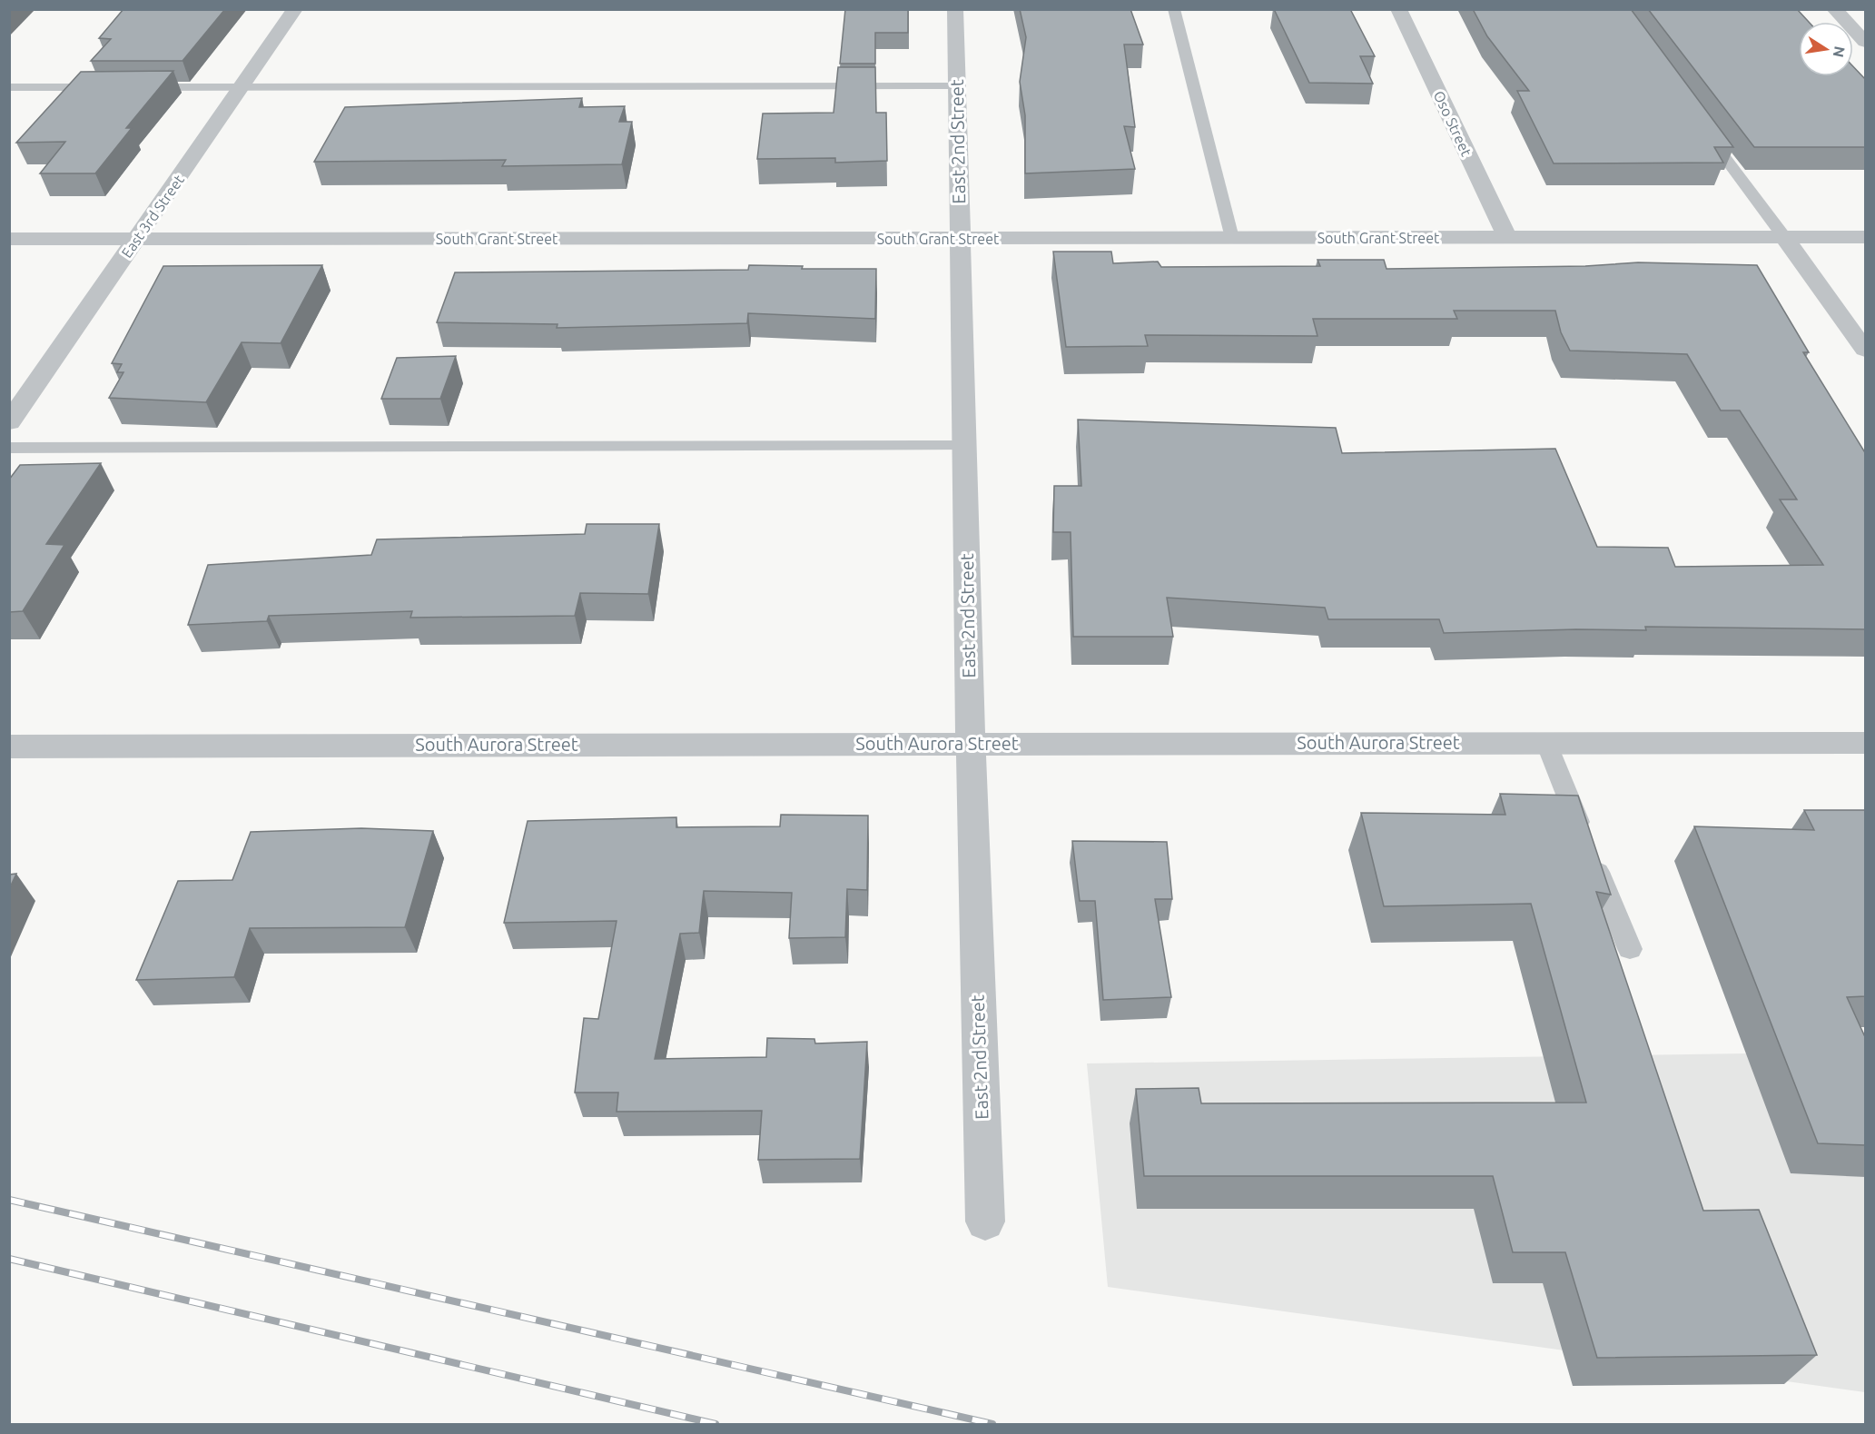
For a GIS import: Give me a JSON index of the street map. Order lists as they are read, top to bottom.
{
  "streets": {
    "street": [
      "Oso Street",
      "East 2nd Street",
      "East 3rd Street",
      "South Grant Street",
      "South Aurora Street"
    ]
  },
  "crossings": [
    ["Oso Street", "South Grant Street"],
    ["East 2nd Street", "South Grant Street"],
    ["East 2nd Street", "South Aurora Street"],
    ["East 3rd Street", "South Grant Street"]
  ],
  "north": "right"
}
